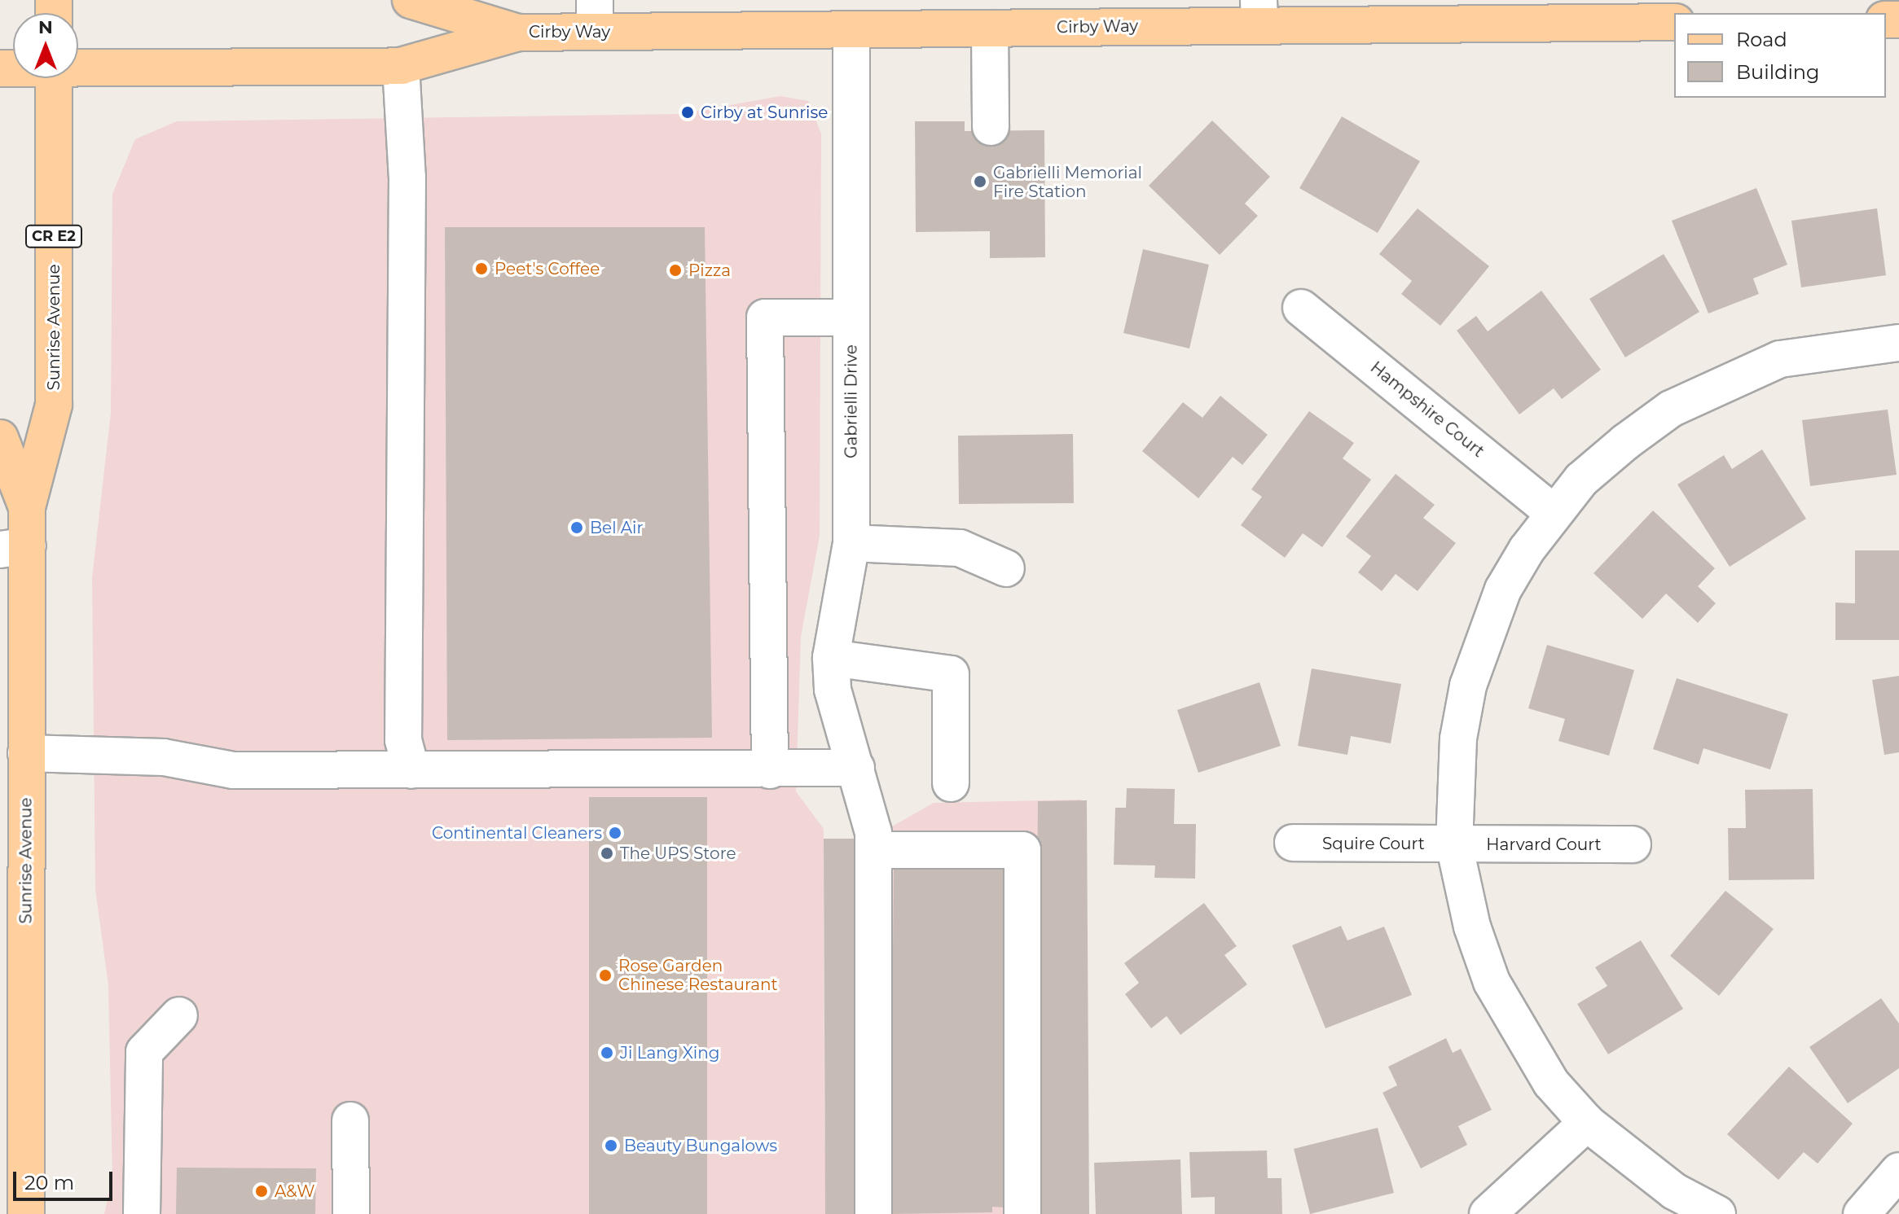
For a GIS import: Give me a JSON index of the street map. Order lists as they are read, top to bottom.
{
  "streets": {
    "main road": ["Cirby Way", "CR E2", "Sunrise Avenue"],
    "street": [
      "Gabrielli Drive",
      "Hampshire Court",
      "Squire Court",
      "Harvard Court"
    ]
  },
  "crossings": [
    ["Cirby Way", "Gabrielli Drive"],
    ["Squire Court", "Harvard Court"]
  ],
  "places": [
    "Cirby at Sunrise",
    "Gabrielli Memorial Fire Station",
    "Peet's Coffee",
    "Pizza",
    "Bel Air",
    "Continental Cleaners",
    "The UPS Store",
    "Rose Garden Chinese Restaurant",
    "Ji Lang Xing",
    "Beauty Bungalows",
    "A&W"
  ],
  "legend": ["Road", "Building"],
  "scale_bar": "20 m",
  "north": "top"
}
